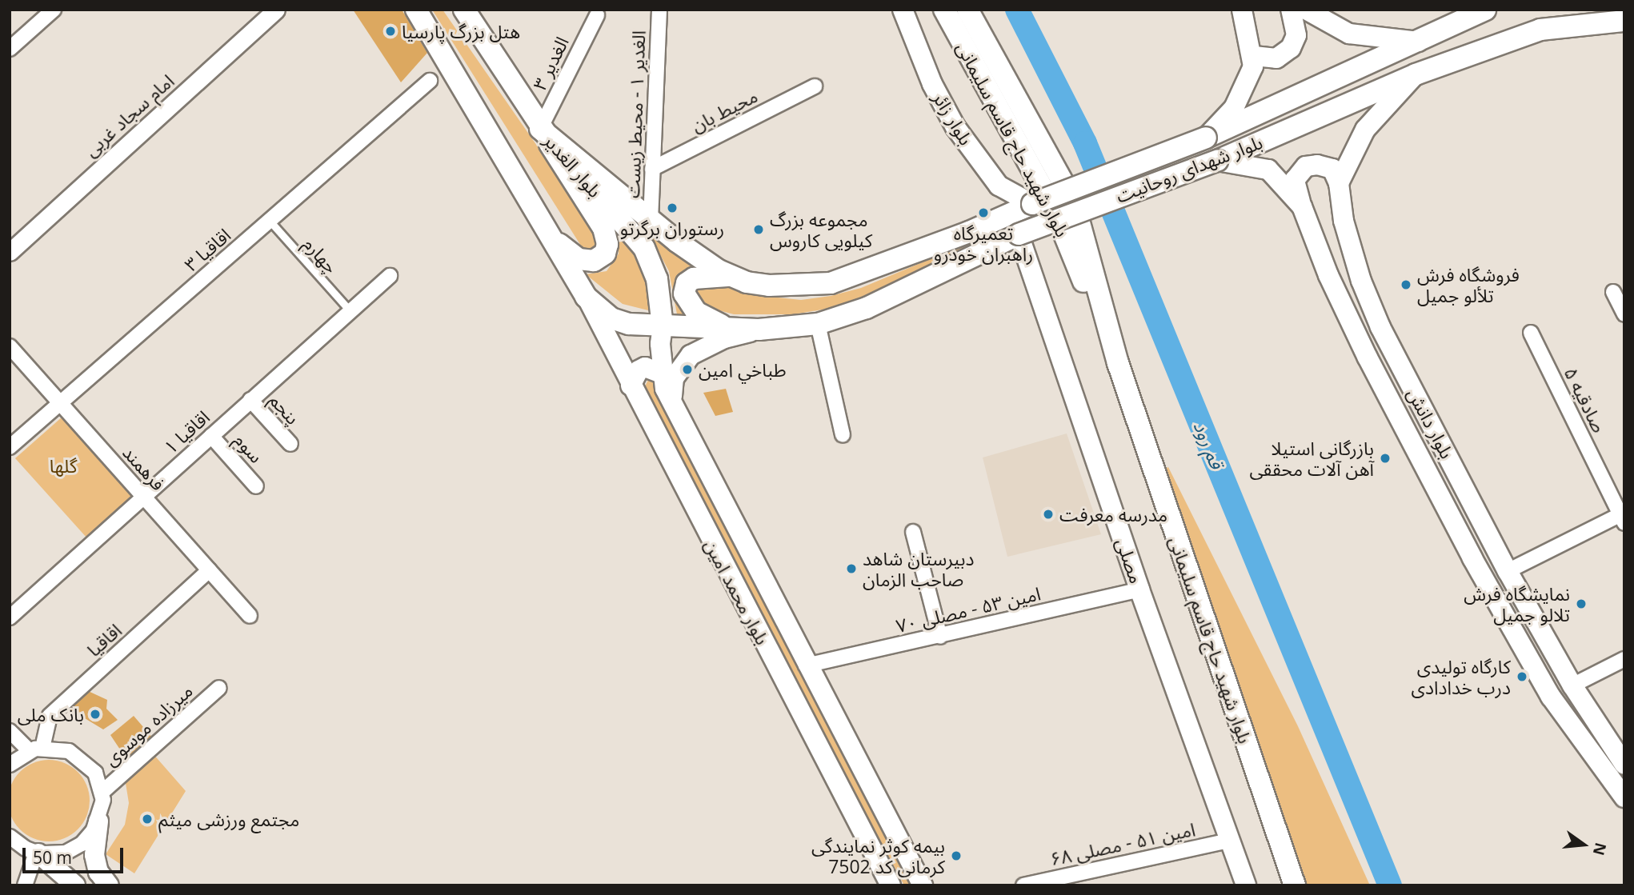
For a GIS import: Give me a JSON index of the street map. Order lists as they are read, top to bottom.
{
  "streets": {
    "main road": [
      "بلوار زائر",
      "بلوار شهید حاج قاسم سلیمانی",
      "بلوار الغدیر",
      "بلوار شهدای روحانیت",
      "بلوار دانش",
      "مصلی",
      "بلوار محمد امین"
    ],
    "street": [
      "الغدیر ۳",
      "محیط بان",
      "الغدیر ۱ - محیط زیست",
      "امام سجاد غربی",
      "اقاقیا ۳",
      "صادقیه ۵",
      "پنجم",
      "اقاقیا ۱",
      "سوم",
      "فرهمند",
      "امین ۵۳ - مصلی ۷۰",
      "اقاقیا",
      "میرزاده موسوی",
      "امین ۵۱ - مصلی ۶۸"
    ],
    "lane": ["چهارم"]
  },
  "crossings": [
    ["الغدیر ۳", "بلوار الغدیر"],
    ["محیط بان", "الغدیر ۱ - محیط زیست"],
    ["بلوار زائر", "بلوار شهدای روحانیت"],
    ["بلوار الغدیر", "بلوار شهدای روحانیت"],
    ["بلوار الغدیر", "بلوار محمد امین"],
    ["بلوار شهدای روحانیت", "بلوار دانش"],
    ["بلوار شهدای روحانیت", "مصلی"],
    ["بلوار شهدای روحانیت", "بلوار محمد امین"],
    ["اقاقیا ۳", "چهارم"],
    ["اقاقیا ۳", "فرهمند"],
    ["چهارم", "اقاقیا ۱"],
    ["پنجم", "اقاقیا ۱"],
    ["اقاقیا ۱", "سوم"],
    ["اقاقیا ۱", "فرهمند"],
    ["فرهمند", "اقاقیا"],
    ["مصلی", "امین ۵۳ - مصلی ۷۰"],
    ["مصلی", "امین ۵۱ - مصلی ۶۸"],
    ["بلوار محمد امین", "امین ۵۳ - مصلی ۷۰"]
  ],
  "water": ["قم رود"],
  "parks": ["گلها"],
  "places": [
    "هتل بزرگ پارسیا",
    "رستوران برگرتو",
    "تعمیرگاه راهبران خودرو",
    "مجموعه بزرگ کیلویی کاروس",
    "فروشگاه فرش تلألو جمیل",
    "طباخي امين",
    "بازرگانی استیلا آهن آلات محققی",
    "مدرسه معرفت",
    "دبیرستان شاهد صاحب الزمان",
    "نمایشگاه فرش تلالو جمیل",
    "کارگاه تولیدی درب خدادادی",
    "بانک ملی",
    "مجتمع ورزشی میثم",
    "بیمه کوثر نمایندگی کرمانی کد 7502"
  ],
  "scale_bar": "50 m",
  "north": "right"
}
